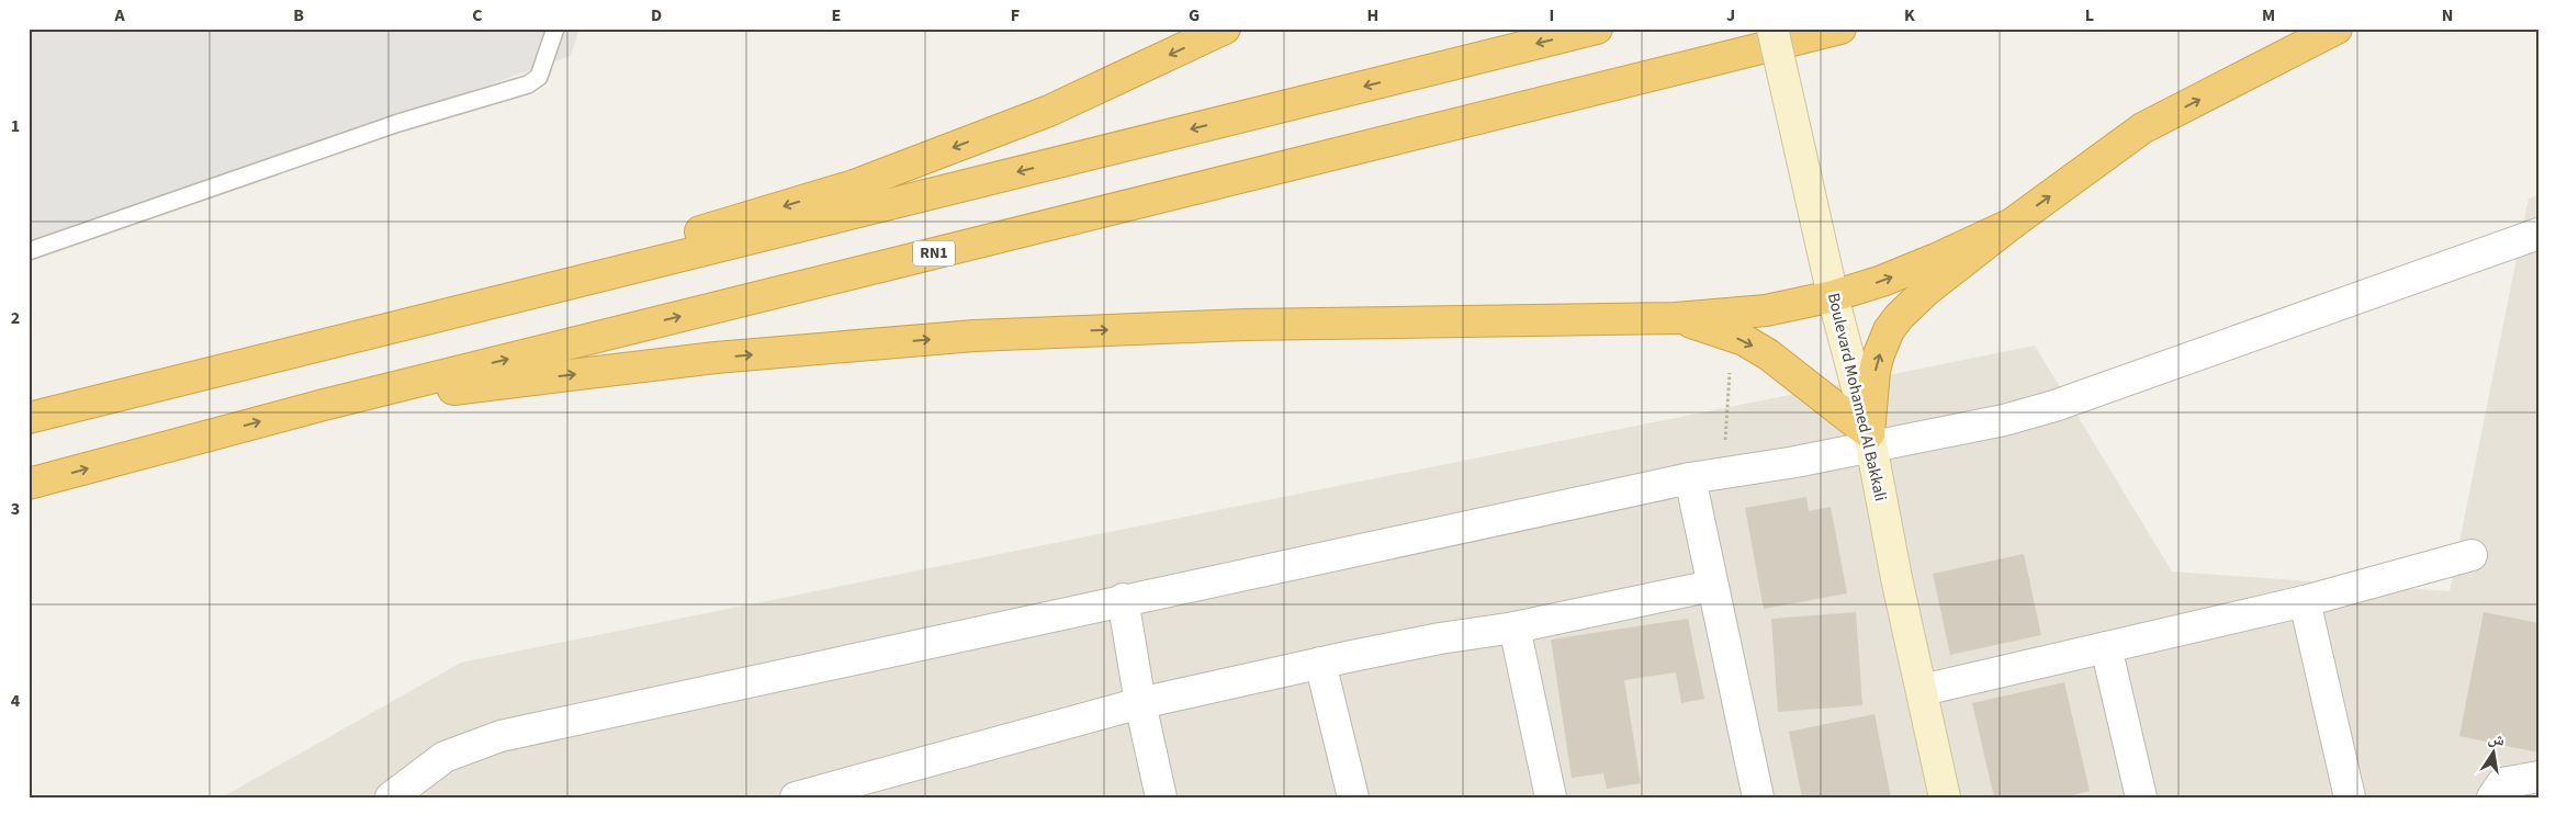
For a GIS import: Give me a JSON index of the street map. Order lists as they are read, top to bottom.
{
  "streets": {
    "highway": ["RN1"],
    "street": ["Boulevard Mohamed Al Bakkali"]
  },
  "north": "top",
  "grid": {
    "columns": [
      "A",
      "B",
      "C",
      "D",
      "E",
      "F",
      "G",
      "H",
      "I",
      "J",
      "K",
      "L",
      "M",
      "N"
    ],
    "rows": [
      "1",
      "2",
      "3",
      "4"
    ]
  }
}
